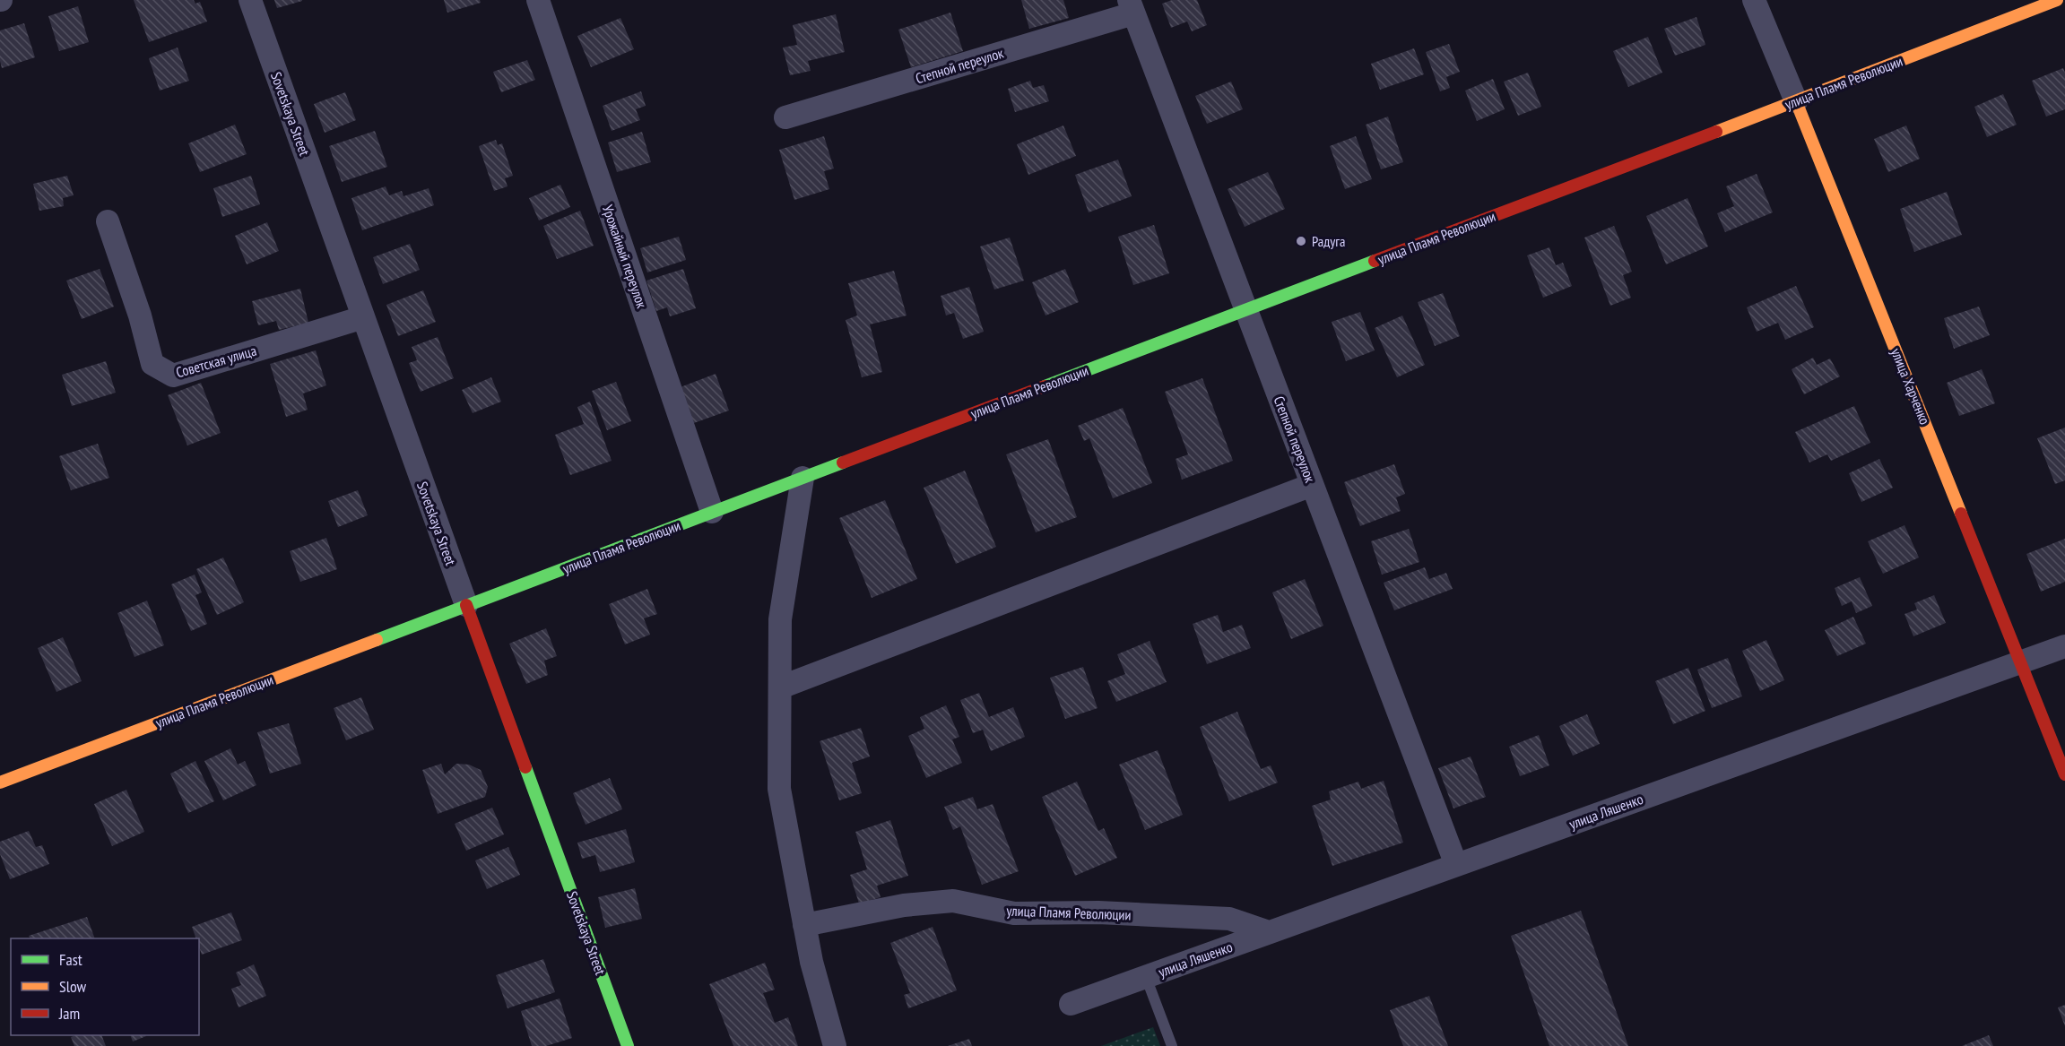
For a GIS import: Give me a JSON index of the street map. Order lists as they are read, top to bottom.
{
  "streets": {
    "street": [
      "Степной переулок",
      "улица Пламя Революции",
      "Sovetskaya Street",
      "Урожайный переулок",
      "Советская улица",
      "улица Харченко",
      "улица Ляшенко"
    ]
  },
  "crossings": [
    ["Степной переулок", "улица Пламя Революции"],
    ["Степной переулок", "улица Ляшенко"],
    ["улица Пламя Революции", "Sovetskaya Street"],
    ["улица Пламя Революции", "Урожайный переулок"],
    ["улица Пламя Революции", "улица Харченко"],
    ["улица Пламя Революции", "улица Ляшенко"],
    ["Sovetskaya Street", "Советская улица"],
    ["улица Харченко", "улица Ляшенко"]
  ],
  "places": ["Радуга"],
  "legend": ["Fast", "Slow", "Jam"]
}
